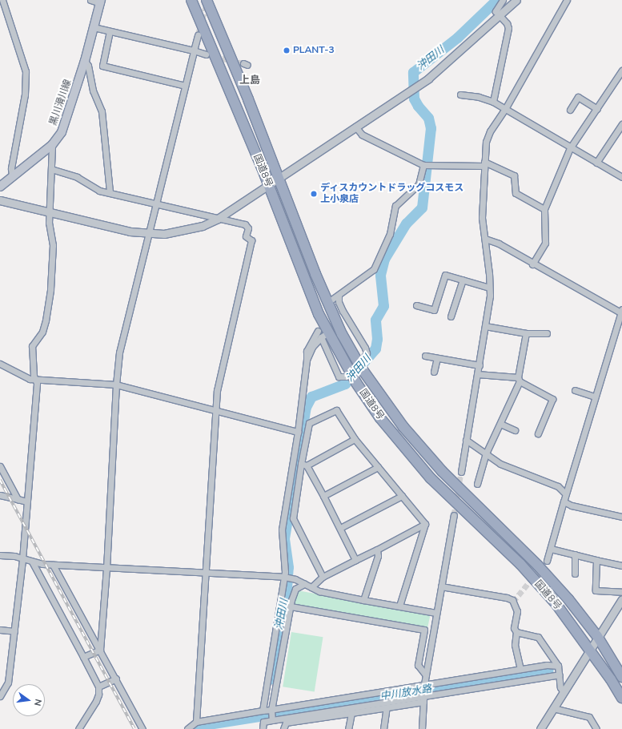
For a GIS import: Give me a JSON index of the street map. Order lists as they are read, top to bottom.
{
  "streets": {
    "highway": ["国道8号"],
    "main road": ["黒川滑川線"]
  },
  "districts": ["上島"],
  "water": ["沖田川", "中川放水路"],
  "places": ["PLANT-3", "ディスカウントドラッグコスモス 上小泉店"],
  "north": "right"
}
